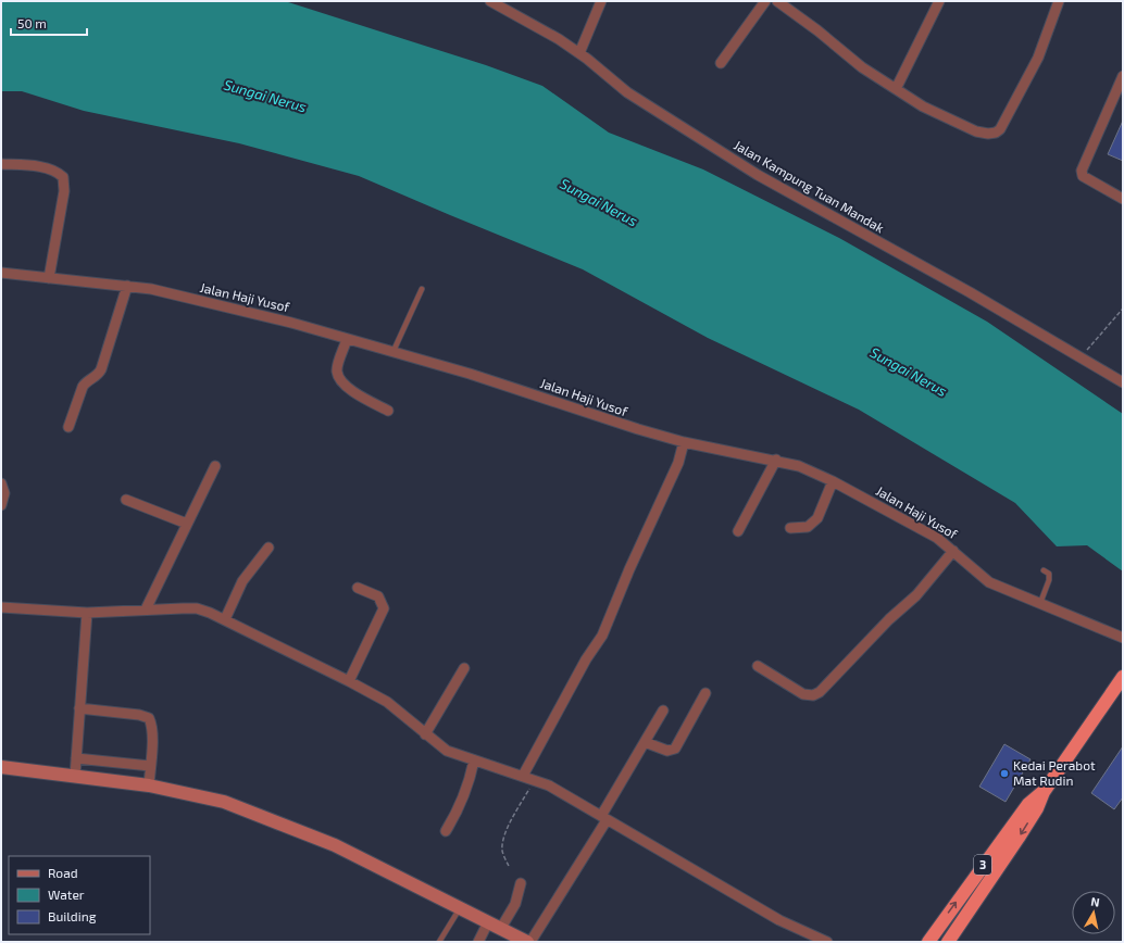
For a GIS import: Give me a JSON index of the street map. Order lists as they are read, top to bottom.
{
  "streets": {
    "highway": ["3"],
    "street": ["Jalan Kampung Tuan Mandak", "Jalan Haji Yusof"]
  },
  "water": ["Sungai Nerus"],
  "places": ["Kedai Perabot Mat Rudin"],
  "legend": ["Road", "Water", "Building"],
  "scale_bar": "50 m",
  "north": "top"
}
